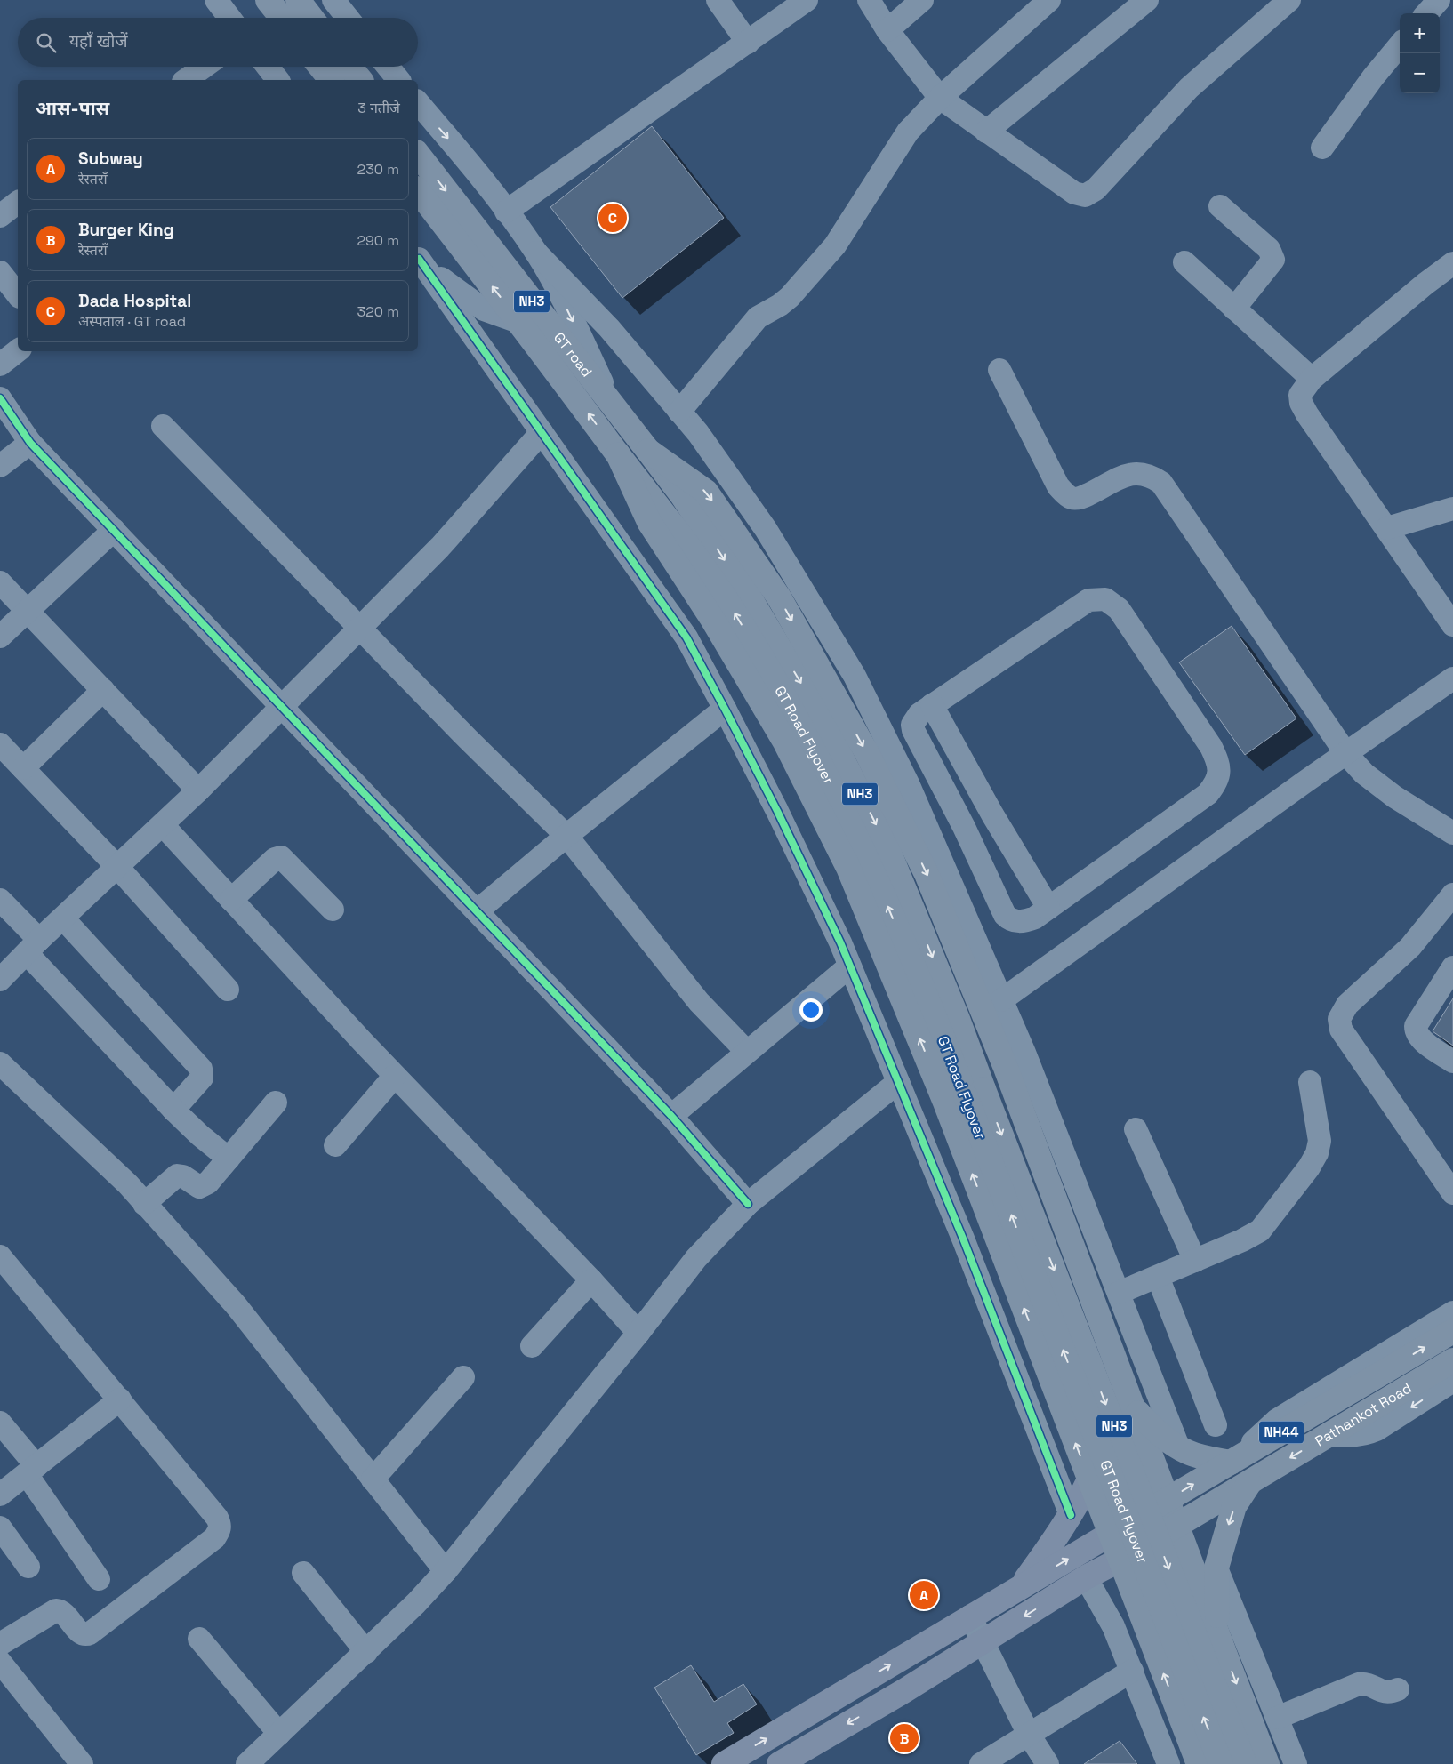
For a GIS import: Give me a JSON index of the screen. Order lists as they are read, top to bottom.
{
  "streets": {
    "highway": [
      "NH3",
      "GT road",
      "GT Road Flyover",
      "Pathankot Road",
      "NH44"
    ]
  },
  "crossings": [
    ["GT road", "GT Road Flyover"],
    ["Pathankot Road", "NH44"]
  ],
  "page": {
    "map_buttons": ["+", "−"],
    "search": "यहाँ खोजें",
    "heading": ["आस-पास", "3 नतीजे"],
    "list": [
      {
        "mark": "A",
        "name": "Subway",
        "note": "रेस्तराँ",
        "value": "230 m"
      },
      {
        "mark": "B",
        "name": "Burger King",
        "note": "रेस्तराँ",
        "value": "290 m"
      },
      {
        "mark": "C",
        "name": "Dada Hospital",
        "note": "अस्पताल · GT road",
        "value": "320 m"
      }
    ],
    "pins": ["C", "A", "B"]
  }
}
